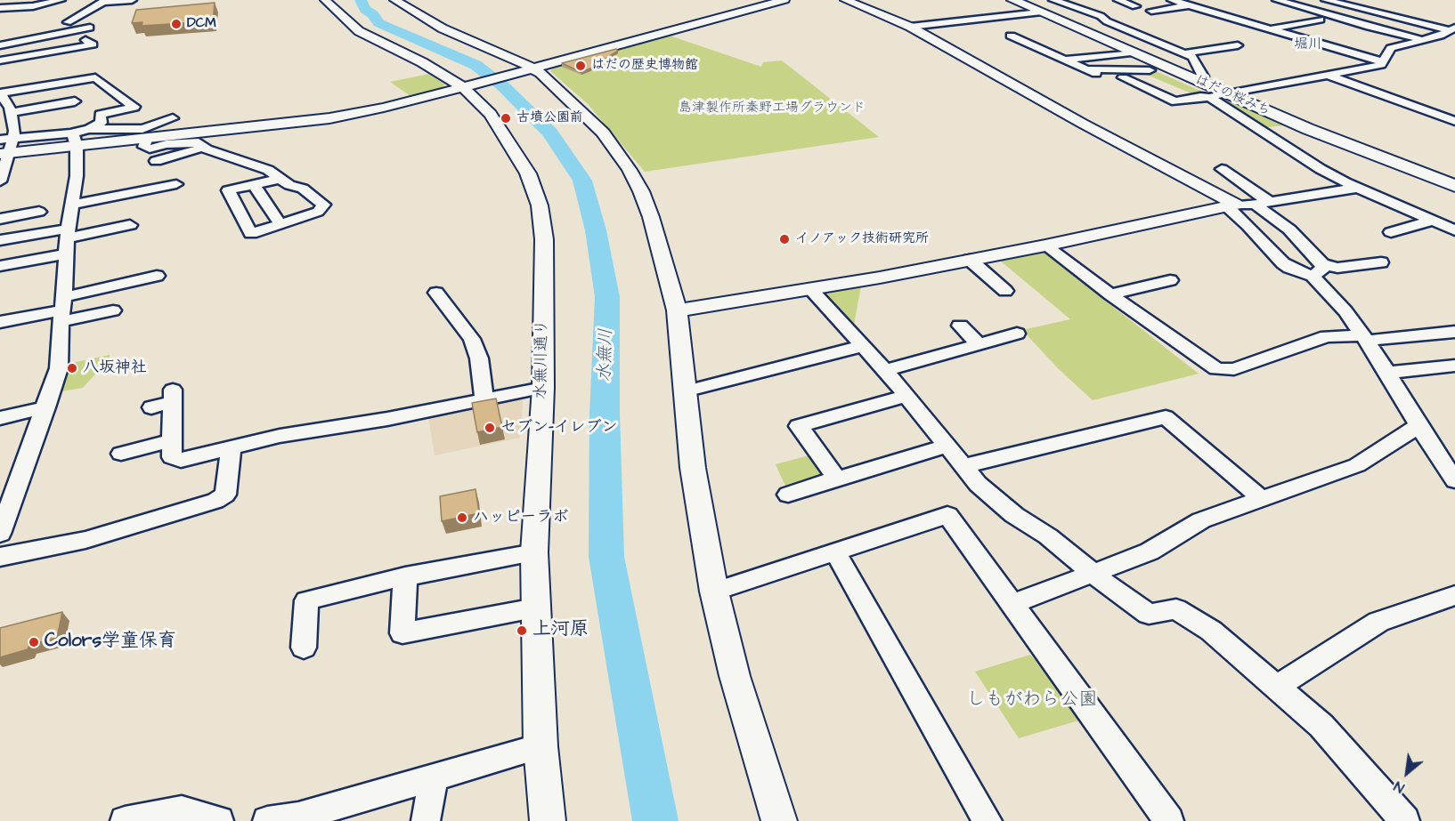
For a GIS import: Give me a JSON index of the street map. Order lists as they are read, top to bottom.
{
  "streets": {
    "main road": ["はだの桜みち"],
    "street": ["水無川通り"]
  },
  "districts": ["堀川"],
  "water": ["水無川"],
  "parks": ["島津製作所秦野工場グラウンド", "しもがわら公園"],
  "places": [
    "DCM",
    "はだの歴史博物館",
    "古墳公園前",
    "イノアック技術研究所",
    "八坂神社",
    "セブン-イレブン",
    "ハッピーラボ",
    "上河原",
    "Colors学童保育"
  ],
  "north": "bottom left"
}
